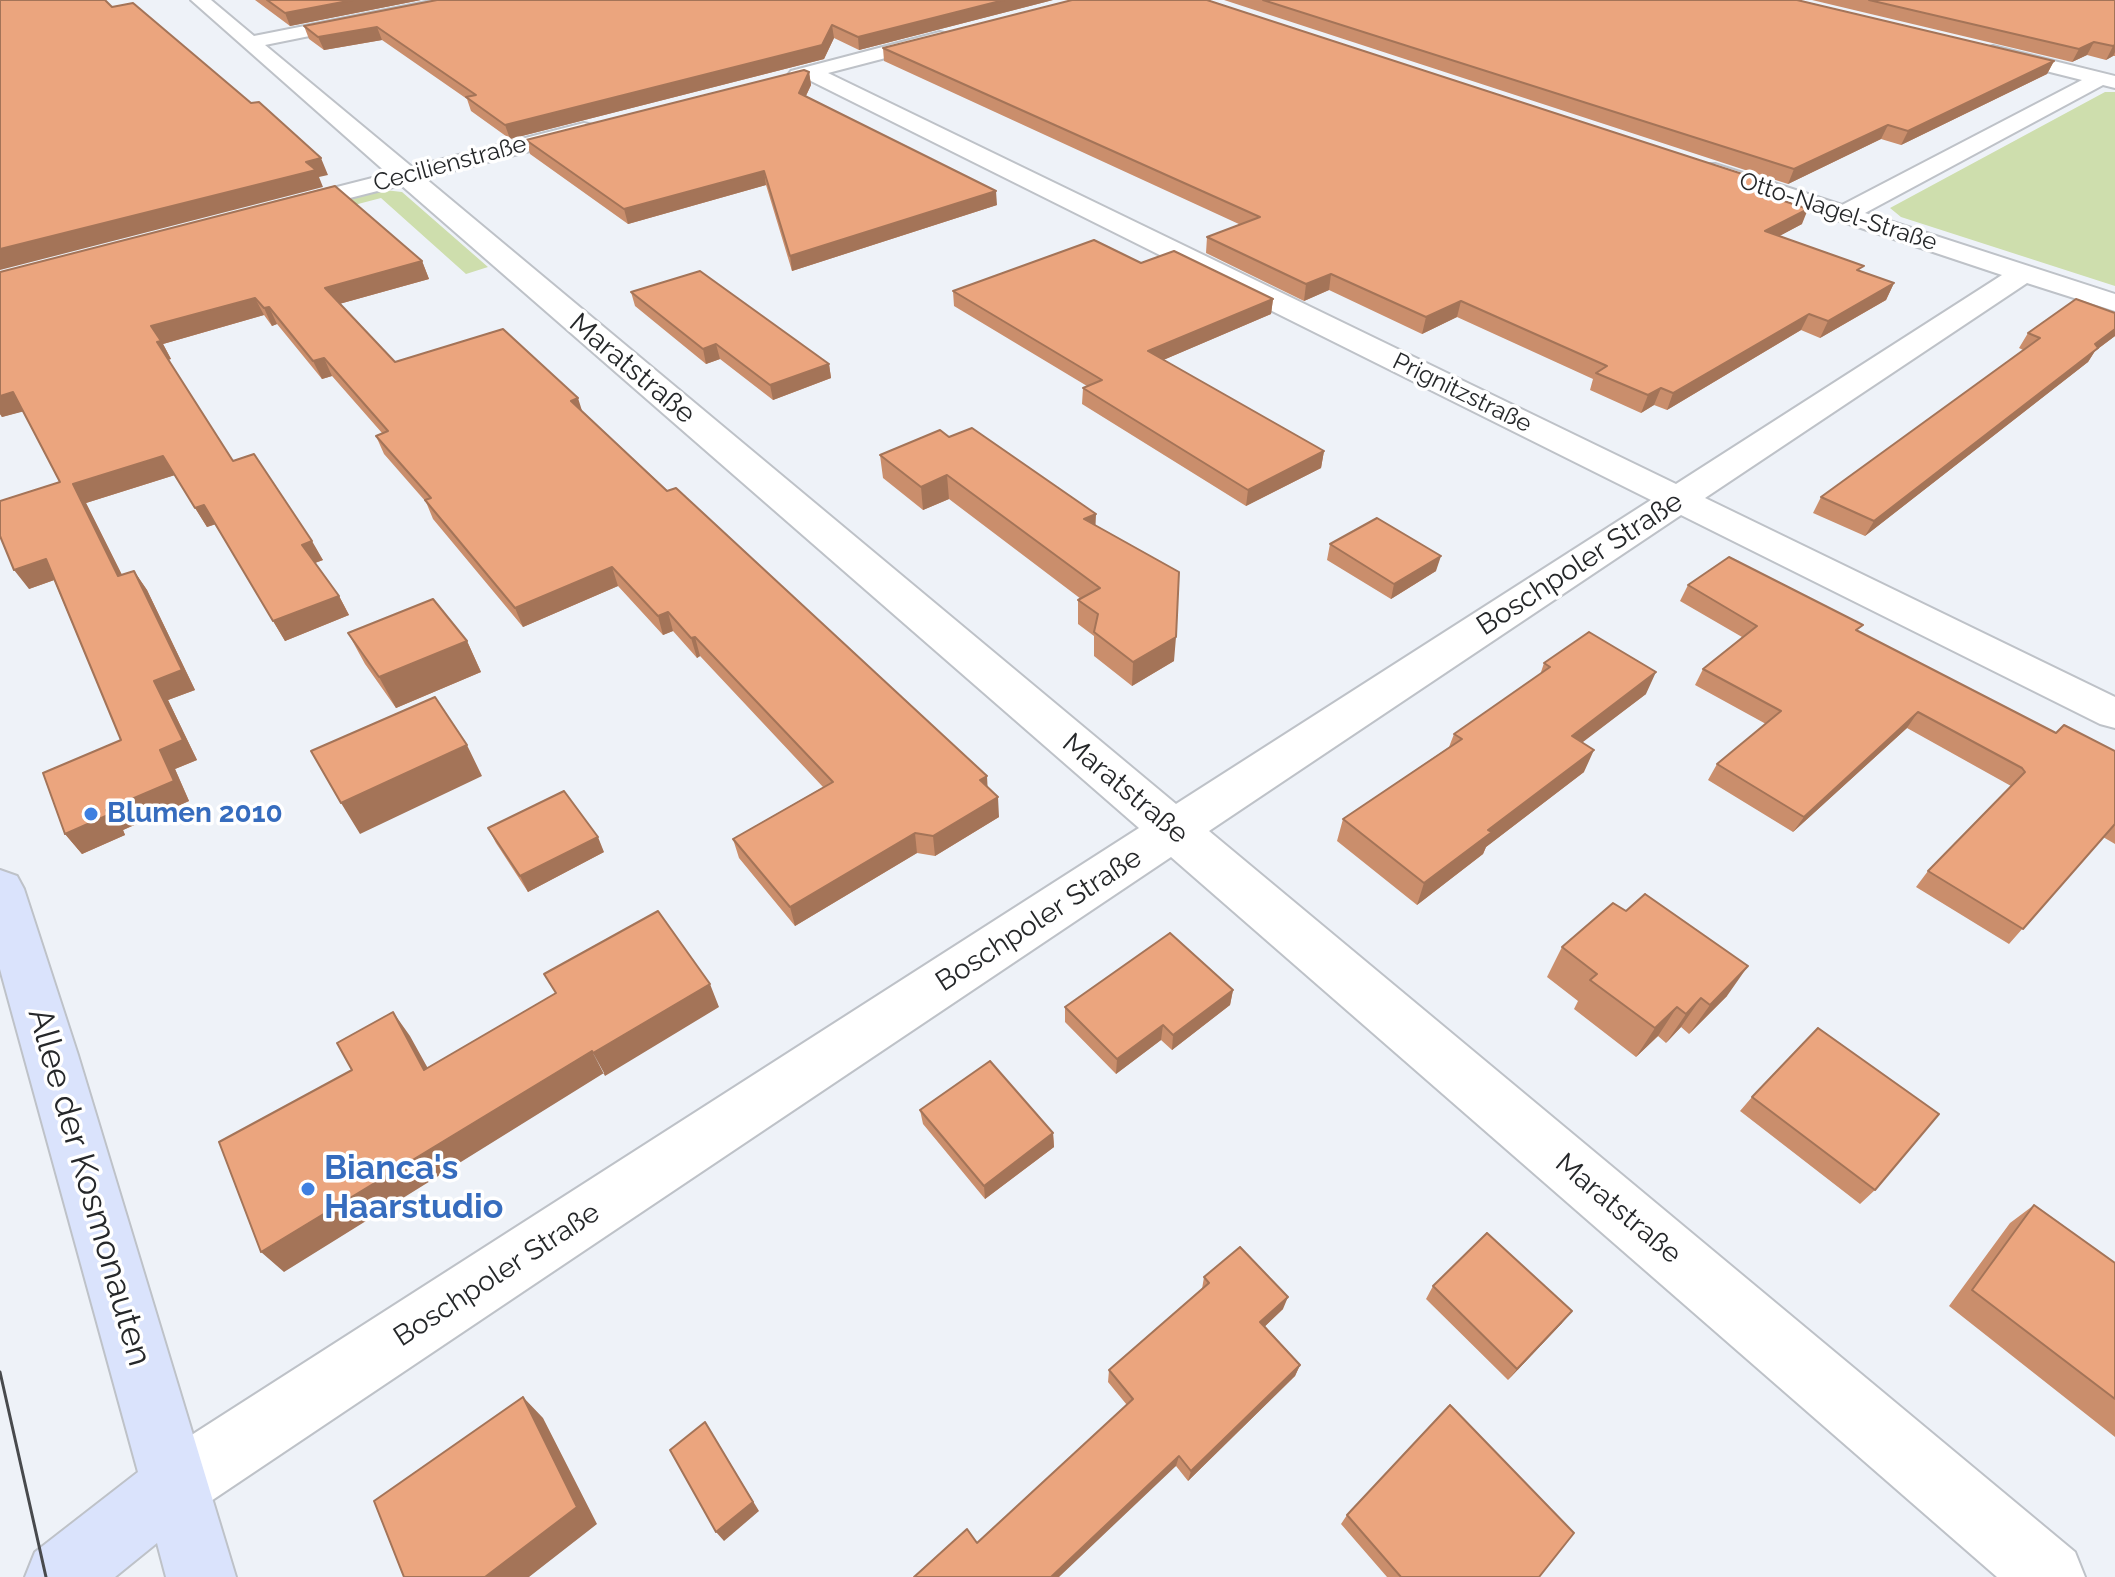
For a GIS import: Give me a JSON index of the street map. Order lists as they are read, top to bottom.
{
  "streets": {
    "main road": ["Allee der Kosmonauten"],
    "street": [
      "Cecilienstraße",
      "Otto-Nagel-Straße",
      "Maratstraße",
      "Prignitzstraße",
      "Boschpoler Straße"
    ]
  },
  "crossings": [
    ["Cecilienstraße", "Maratstraße"],
    ["Otto-Nagel-Straße", "Boschpoler Straße"],
    ["Maratstraße", "Boschpoler Straße"],
    ["Prignitzstraße", "Boschpoler Straße"],
    ["Boschpoler Straße", "Allee der Kosmonauten"]
  ],
  "places": ["Blumen 2010", "Bianca's Haarstudio"]
}
